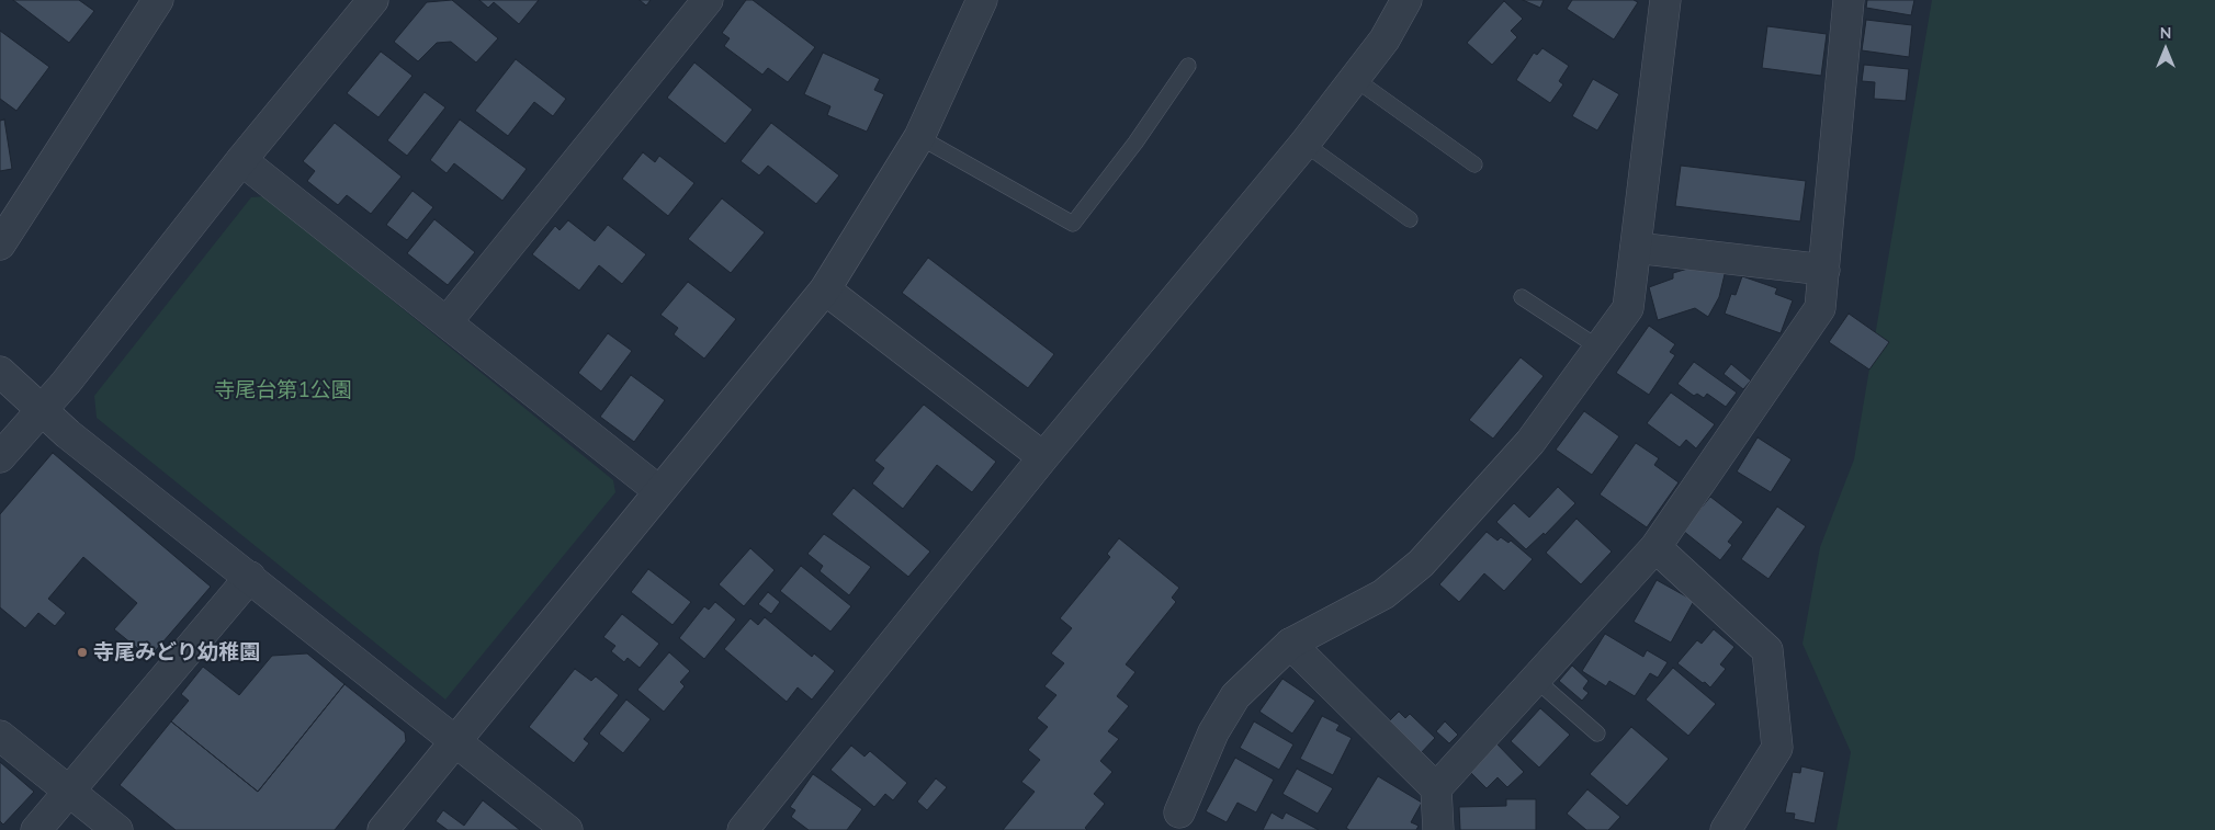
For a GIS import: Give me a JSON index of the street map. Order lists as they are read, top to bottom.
{
  "parks": ["寺尾台第1公園"],
  "places": ["寺尾みどり幼稚園"],
  "north": "top"
}
